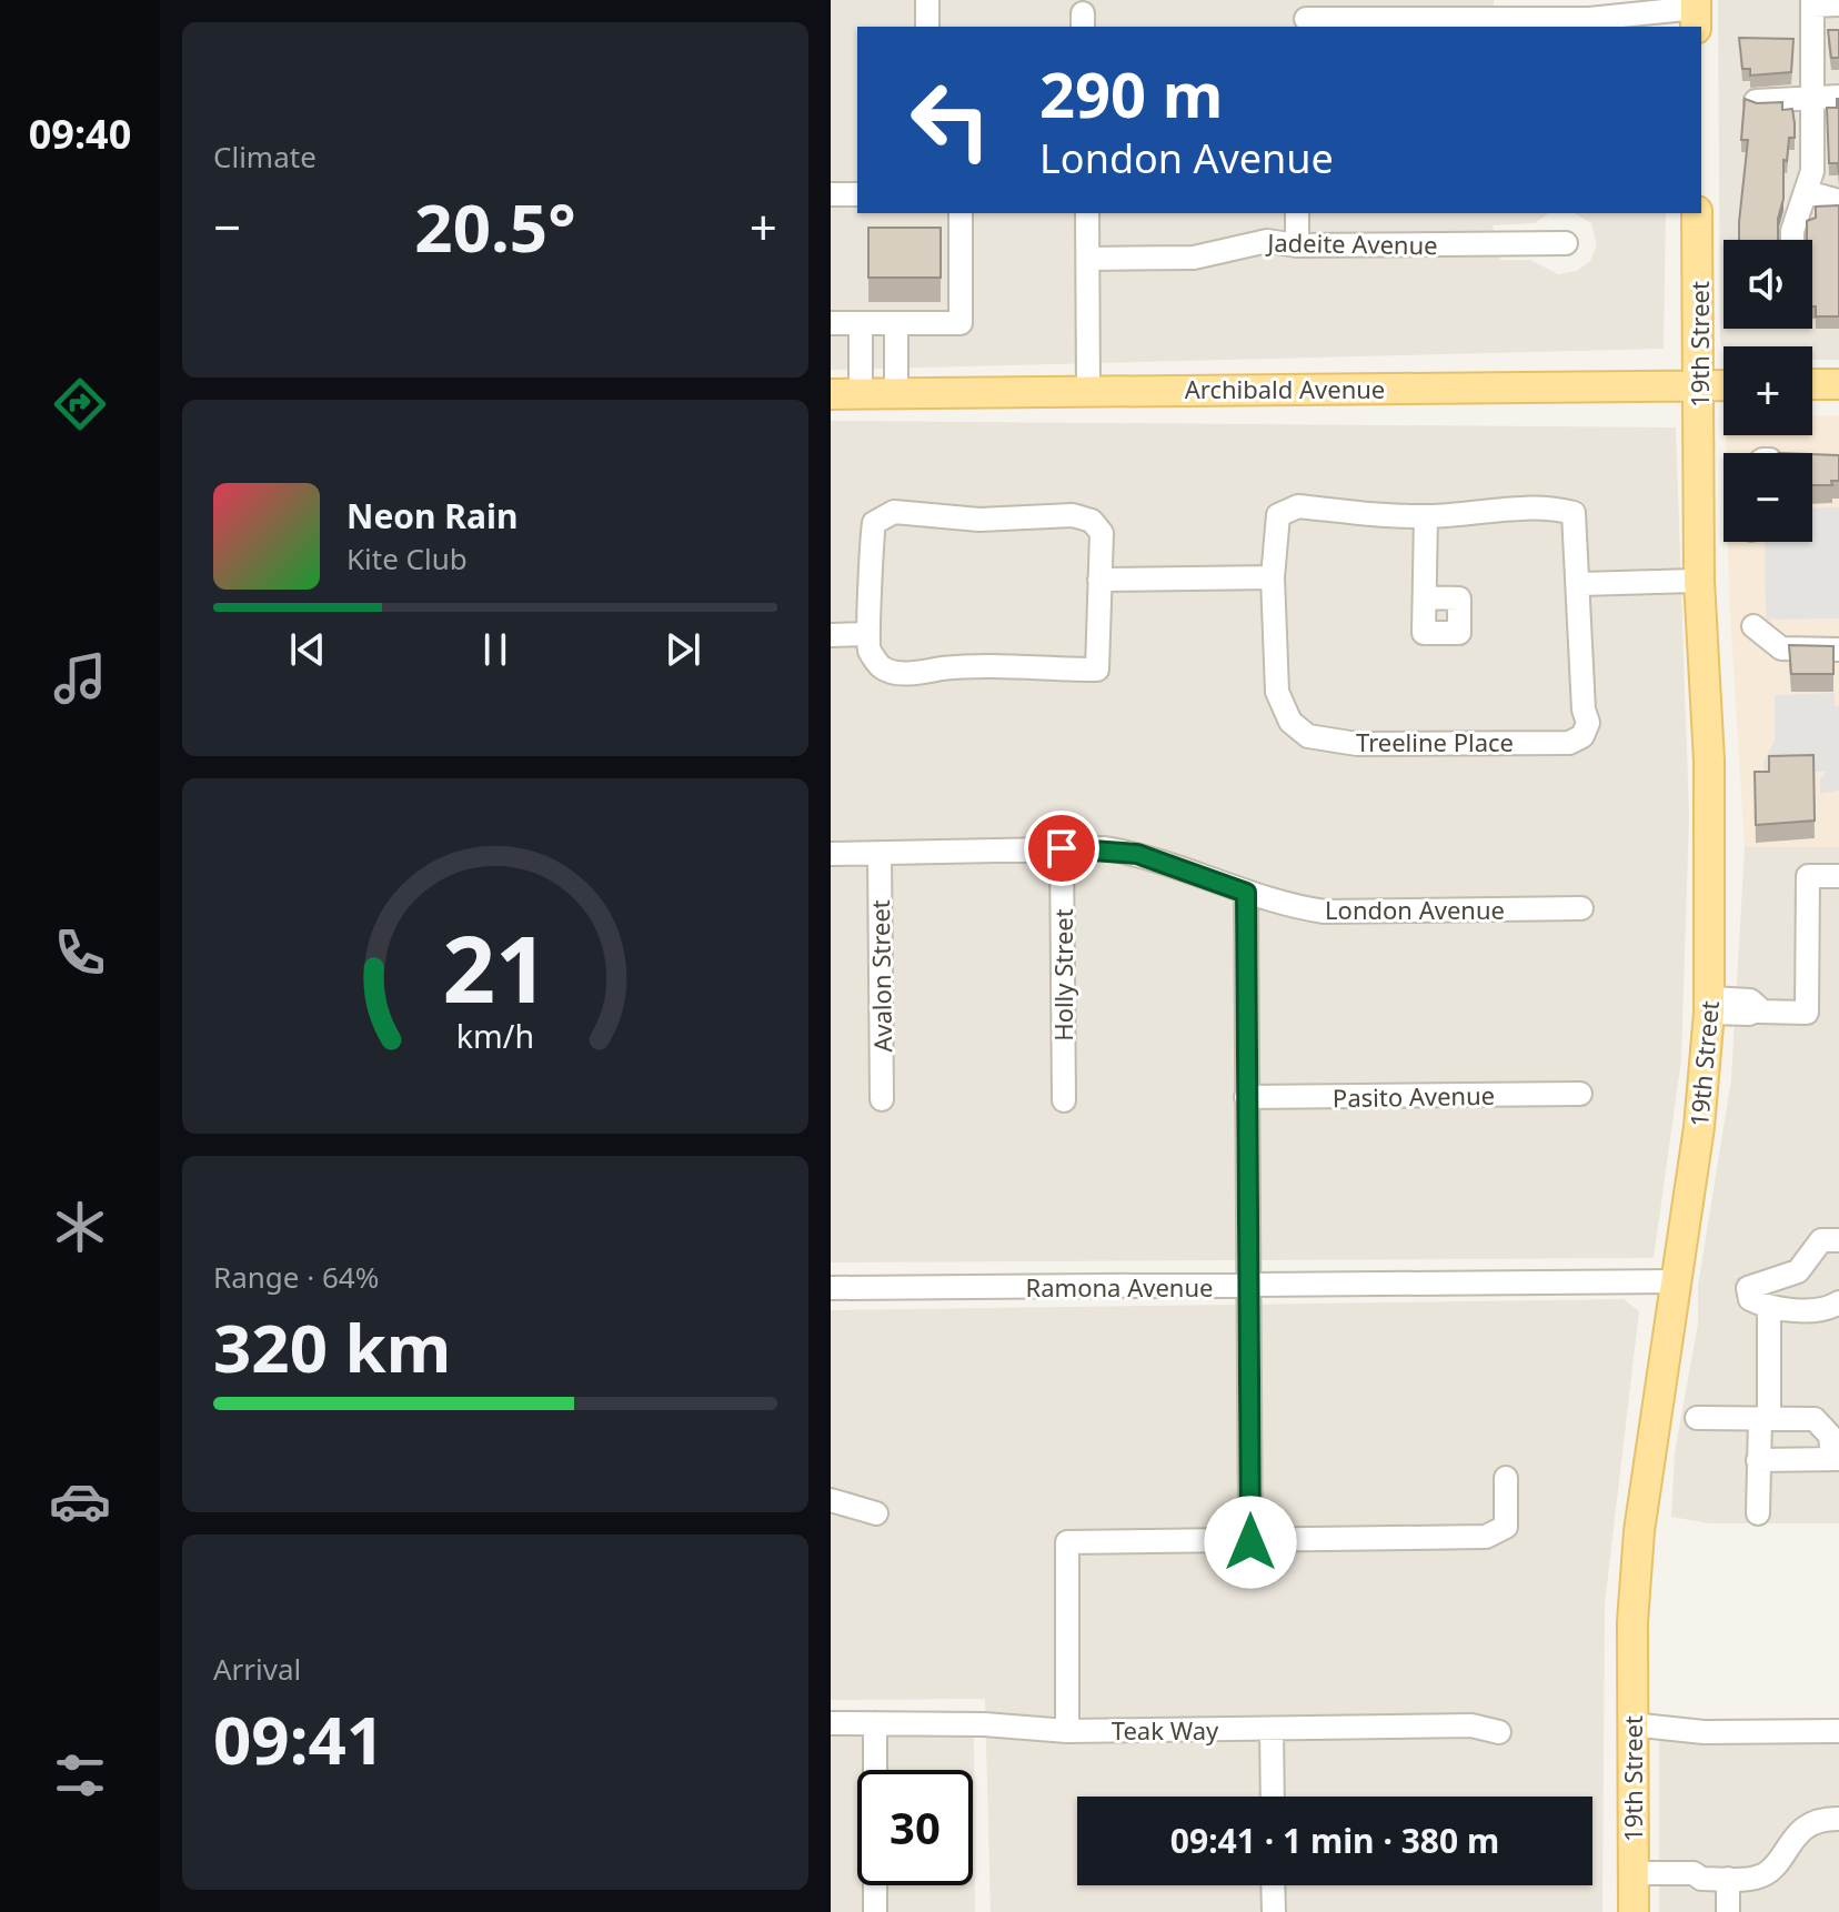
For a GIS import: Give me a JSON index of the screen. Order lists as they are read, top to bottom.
{
  "streets": {
    "main road": ["19th Street", "Archibald Avenue"],
    "street": [
      "Jadeite Avenue",
      "Treeline Place",
      "London Avenue",
      "Holly Street",
      "Avalon Street",
      "Pasito Avenue",
      "Ramona Avenue",
      "Teak Way"
    ]
  },
  "crossings": [
    ["19th Street", "Archibald Avenue"],
    ["19th Street", "Ramona Avenue"],
    ["London Avenue", "Holly Street"],
    ["London Avenue", "Avalon Street"]
  ],
  "page": {
    "tabs": "09:40",
    "tile": [
      "Climate",
      ["Range · 64%", "320 km"],
      ["Arrival", "09:41"]
    ],
    "turn": ["290 m", "London Avenue"],
    "heat": ["−", "20.5°", "+"],
    "map_buttons": ["+", "−"],
    "song": ["Neon Rain", "Kite Club"],
    "limit": "30",
    "trip": "09:41 · 1 min · 380 m",
    "gauge": ["21", "km/h"]
  }
}
